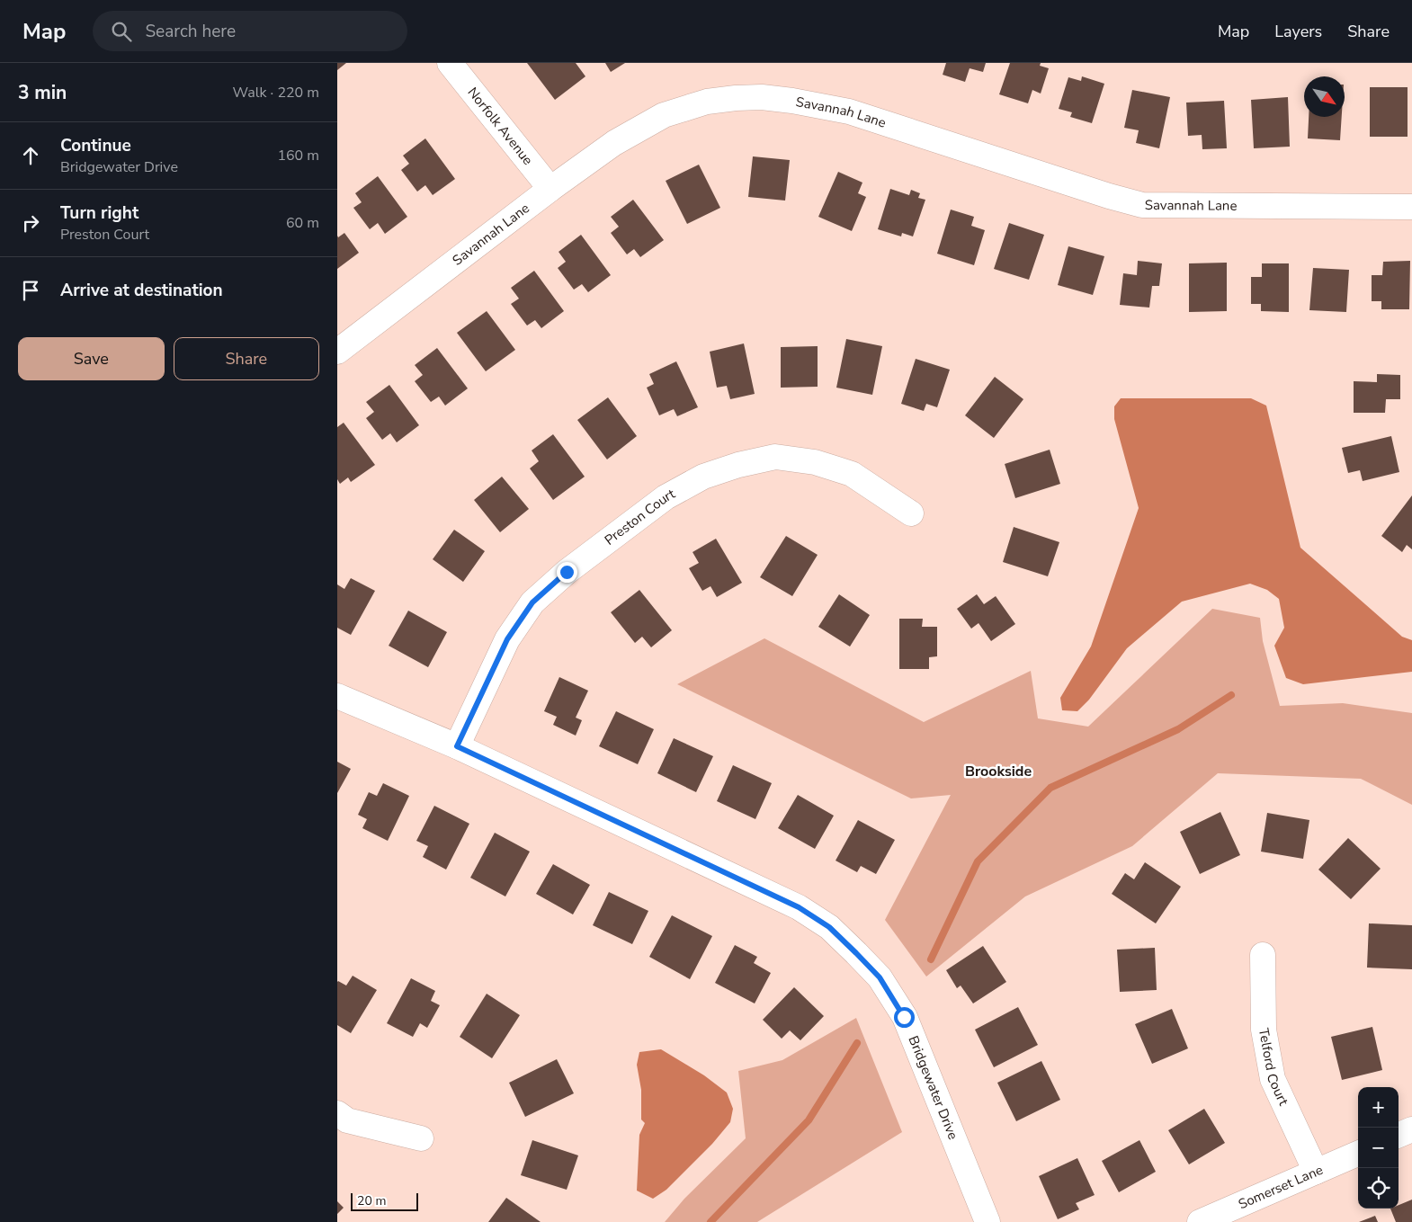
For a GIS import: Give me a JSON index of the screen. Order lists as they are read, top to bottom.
{
  "streets": {
    "street": [
      "Savannah Lane",
      "Norfolk Avenue",
      "Preston Court",
      "Telford Court",
      "Bridgewater Drive",
      "Somerset Lane"
    ]
  },
  "crossings": [
    ["Savannah Lane", "Norfolk Avenue"],
    ["Preston Court", "Bridgewater Drive"],
    ["Telford Court", "Somerset Lane"]
  ],
  "districts": ["Brookside"],
  "scale_bar": "20 m",
  "north": "bottom right",
  "page": {
    "header": "Map",
    "search": "Search here",
    "nav": ["Map", "Layers", "Share"],
    "heading": ["3 min", "Walk · 220 m"],
    "list": [
      ["Continue", "Bridgewater Drive", "160 m"],
      ["Turn right", "Preston Court", "60 m"],
      "Arrive at destination"
    ],
    "buttons": ["Save", "Share"],
    "map_buttons": ["+", "−"],
    "scale": "20 m"
  }
}
